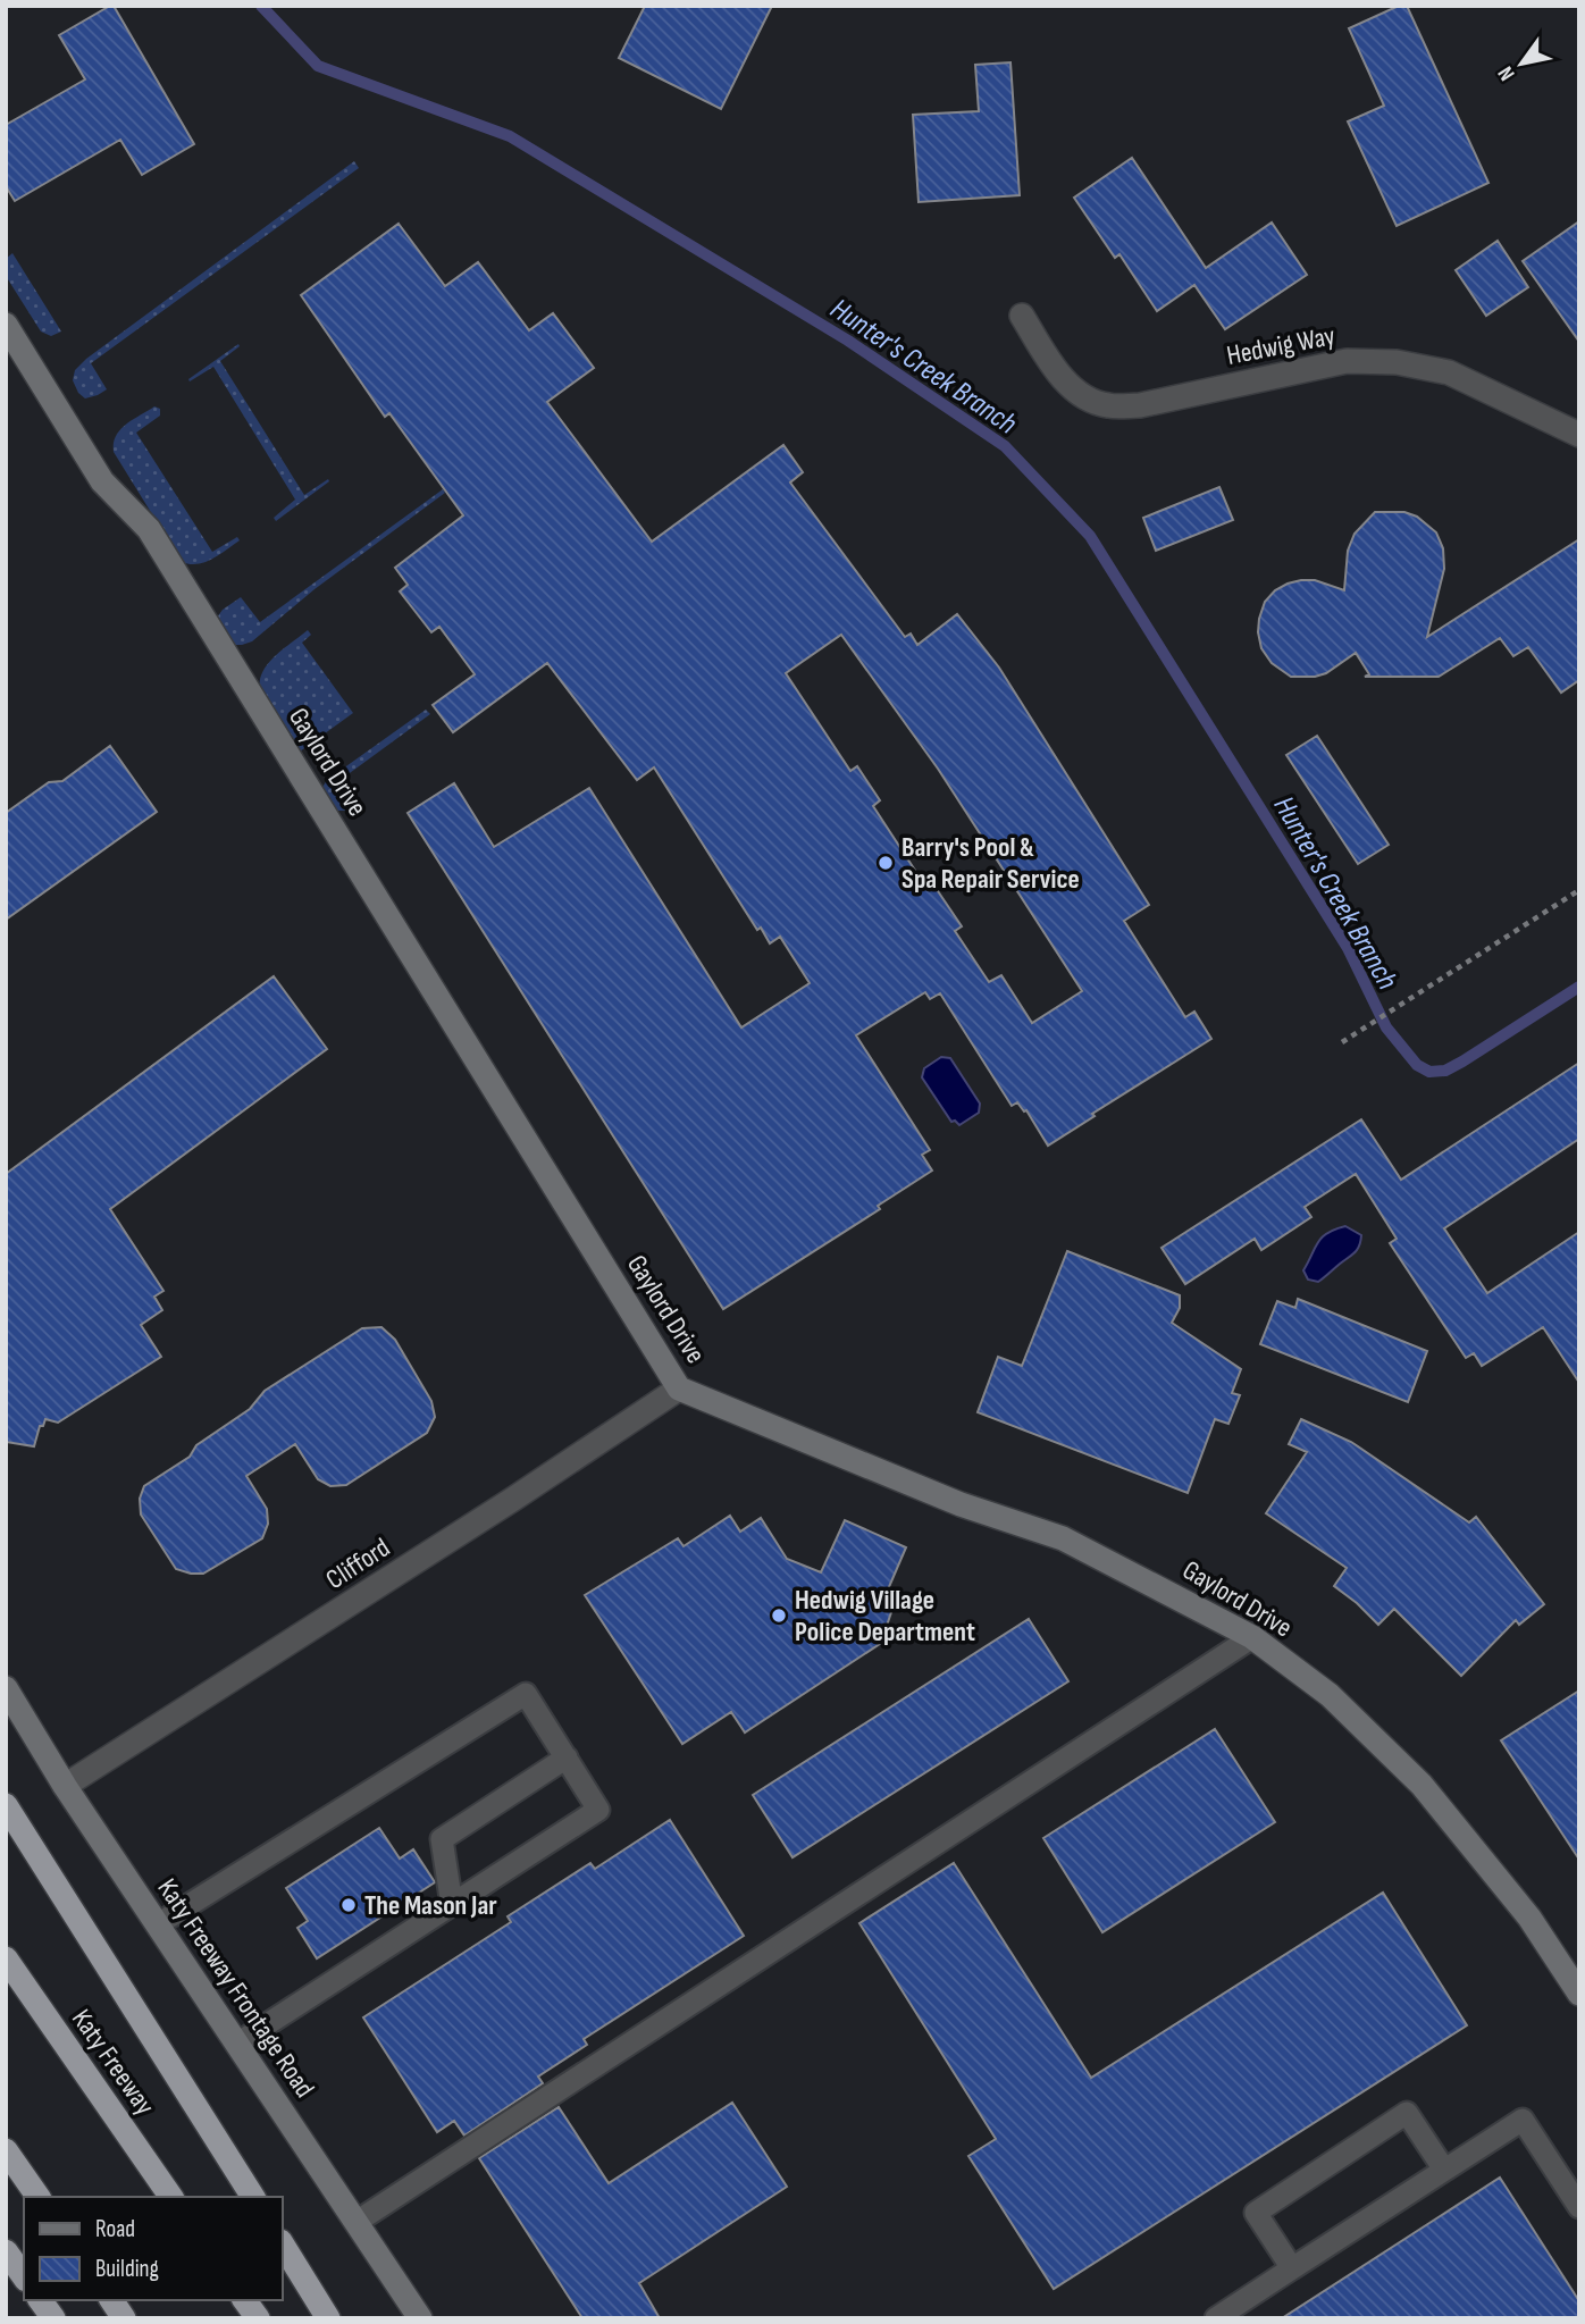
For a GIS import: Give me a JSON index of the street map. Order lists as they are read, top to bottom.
{
  "streets": {
    "highway": ["Katy Freeway"],
    "street": [
      "Hedwig Way",
      "Gaylord Drive",
      "Clifford",
      "Katy Freeway Frontage Road"
    ]
  },
  "crossings": [
    ["Gaylord Drive", "Clifford"],
    ["Clifford", "Katy Freeway Frontage Road"]
  ],
  "water": ["Hunter's Creek Branch"],
  "places": ["Barry's Pool & Spa Repair Service", "Hedwig Village Police Department", "The Mason Jar"],
  "legend": ["Road", "Building"],
  "north": "bottom left"
}
